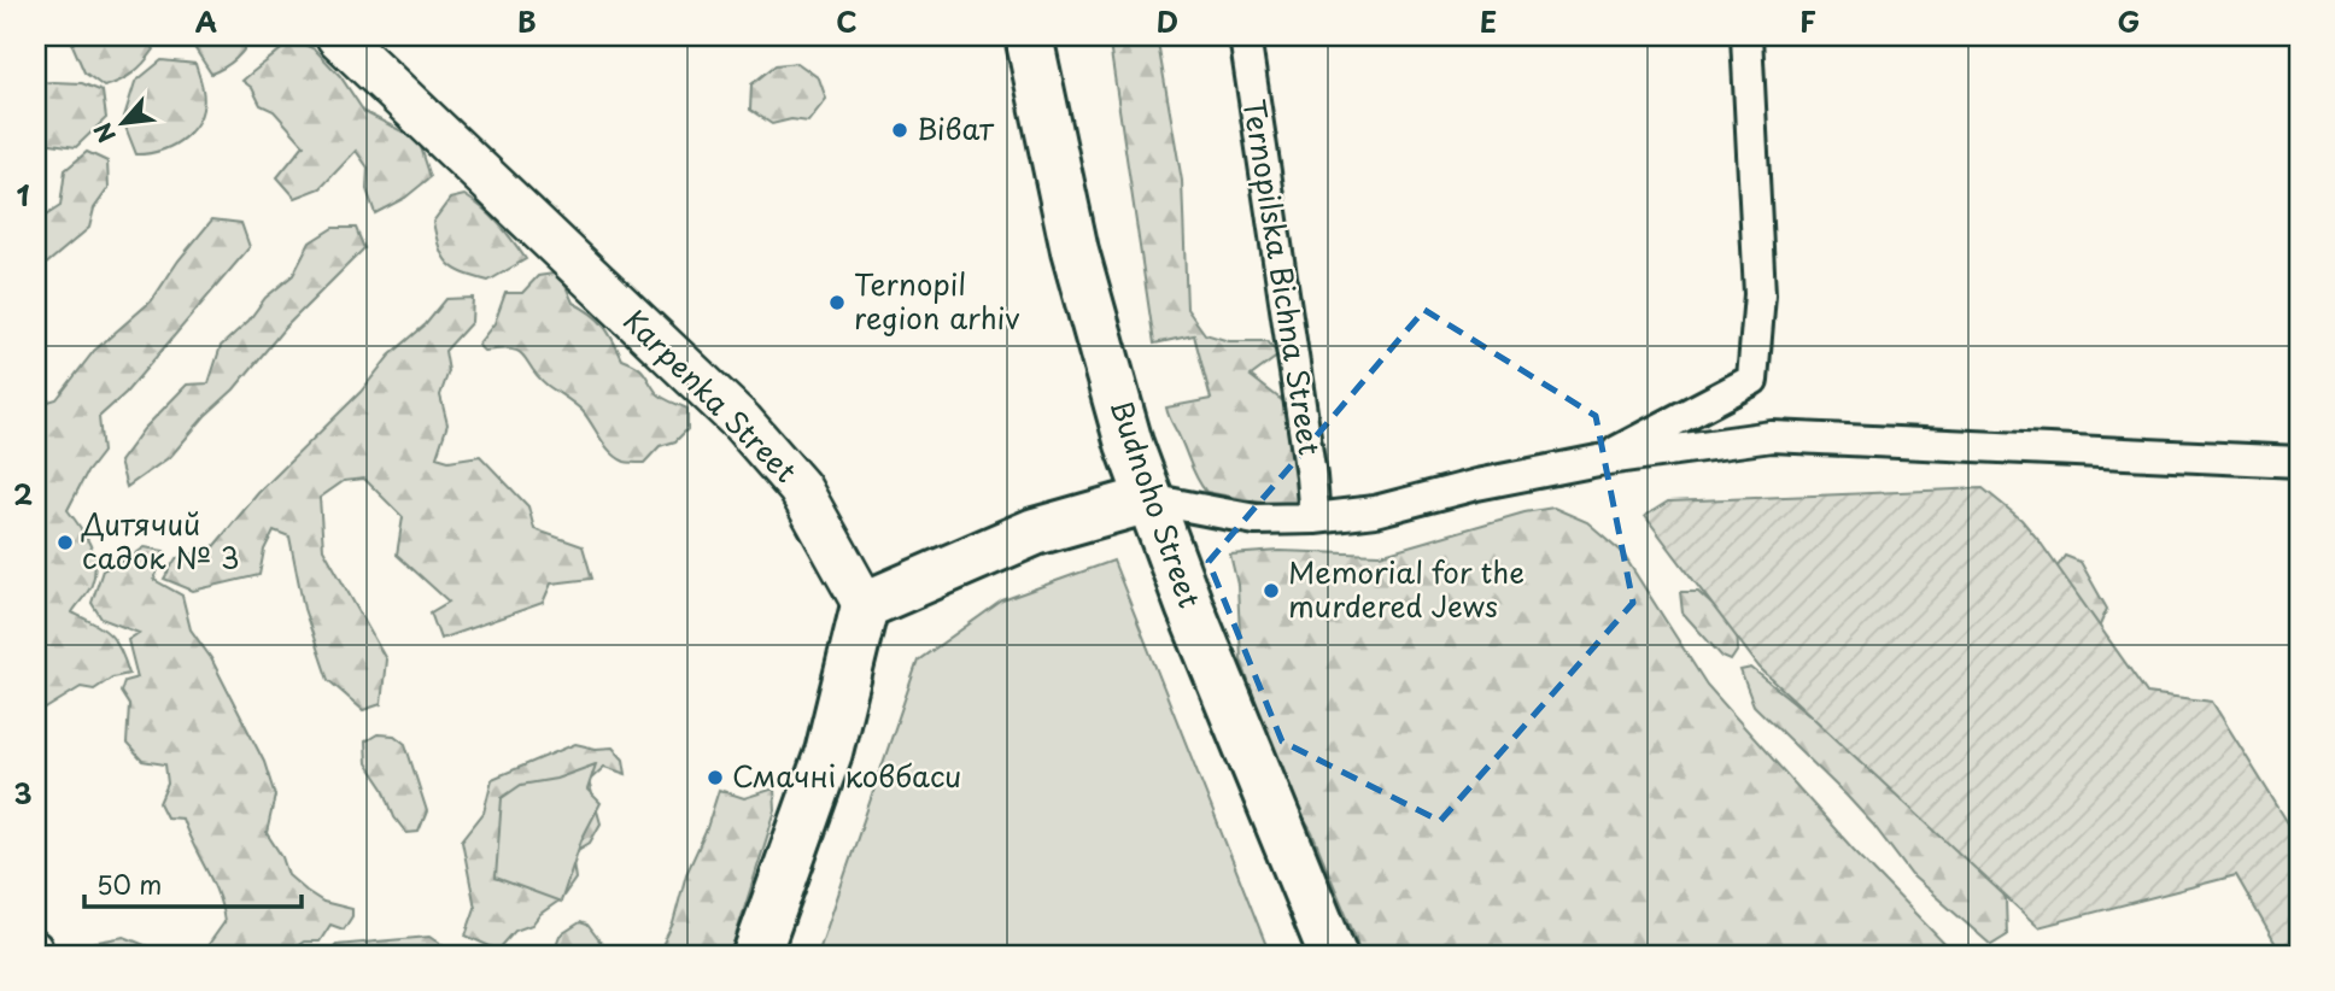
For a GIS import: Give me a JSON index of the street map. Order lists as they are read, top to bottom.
{
  "streets": {
    "main road": ["Karpenka Street", "Budnoho Street"],
    "street": ["Ternopilska Bichna Street"]
  },
  "places": [
    "Віват",
    "Ternopil region arhiv",
    "Дитячий садок № 3",
    "Memorial for the murdered Jews",
    "Смачні ковбаси"
  ],
  "scale_bar": "50 m",
  "north": "bottom left",
  "grid": {
    "columns": [
      "A",
      "B",
      "C",
      "D",
      "E",
      "F",
      "G"
    ],
    "rows": ["1", "2", "3"]
  }
}
